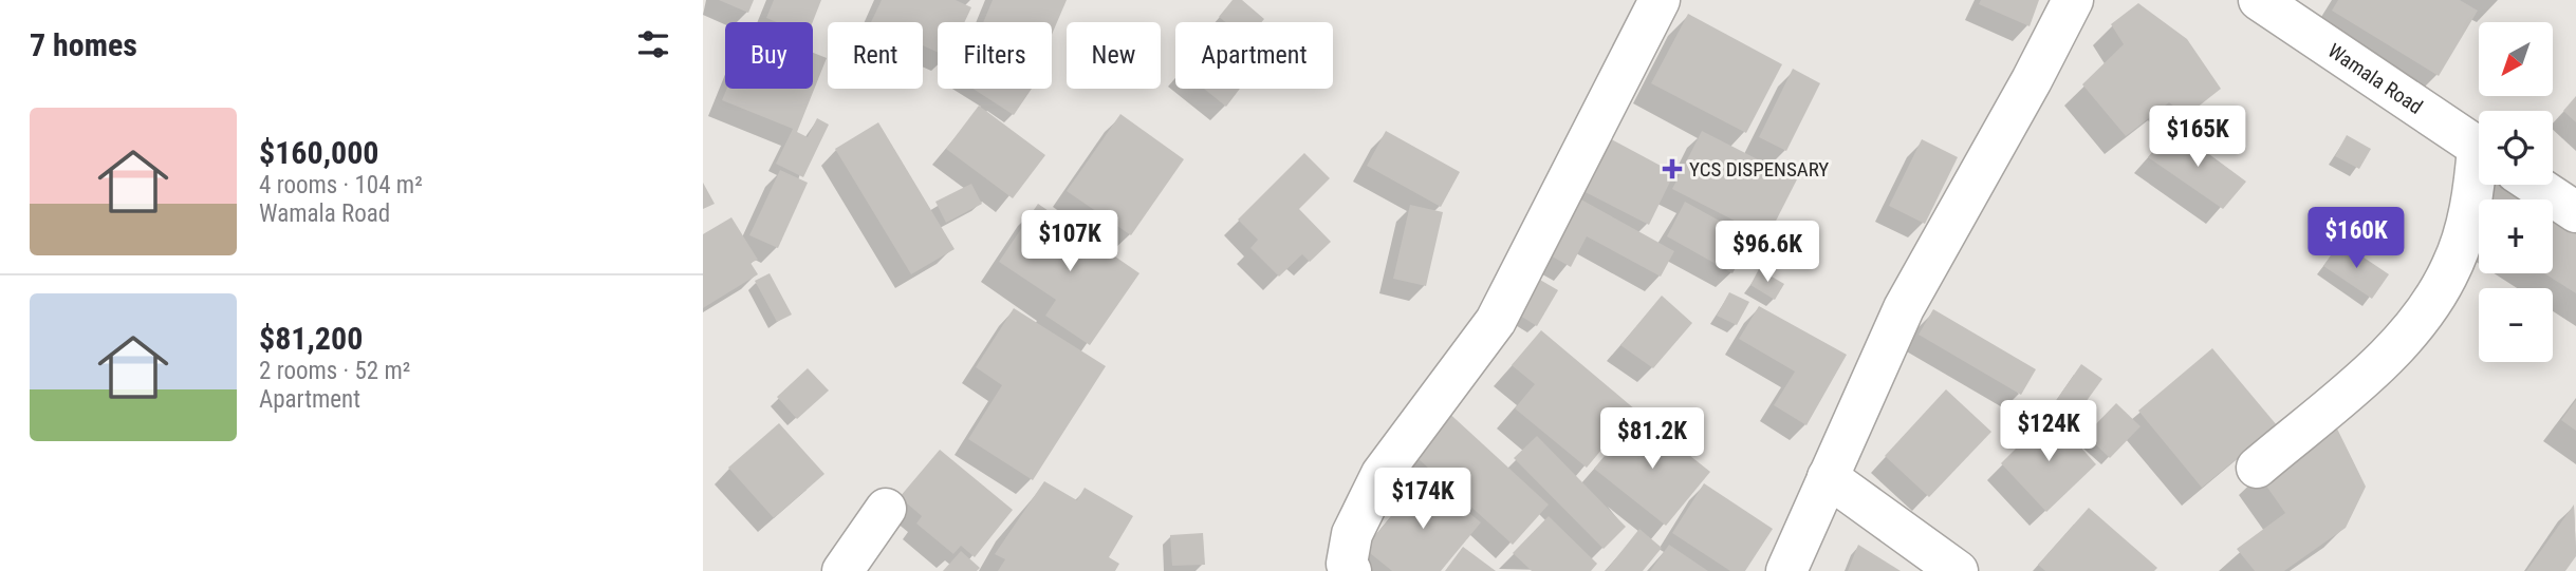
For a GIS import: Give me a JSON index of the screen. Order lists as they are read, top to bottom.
{
  "streets": {
    "street": ["Wamala Road"]
  },
  "places": {
    "health": ["YCS DISPENSARY"]
  },
  "north": "bottom left",
  "page": {
    "heading": "7 homes",
    "map_buttons": ["+", "−"],
    "chip": [
      "Buy",
      "Rent",
      "Filters",
      "New",
      "Apartment"
    ],
    "list": [
      {
        "name": "$160,000",
        "note": "4 rooms · 104 m² · Wamala Road"
      },
      {
        "name": "$81,200",
        "note": "2 rooms · 52 m² · Apartment"
      }
    ],
    "price": [
      "$165K",
      "$160K",
      "$107K",
      "$96.6K",
      "$124K",
      "$81.2K",
      "$174K"
    ]
  }
}
